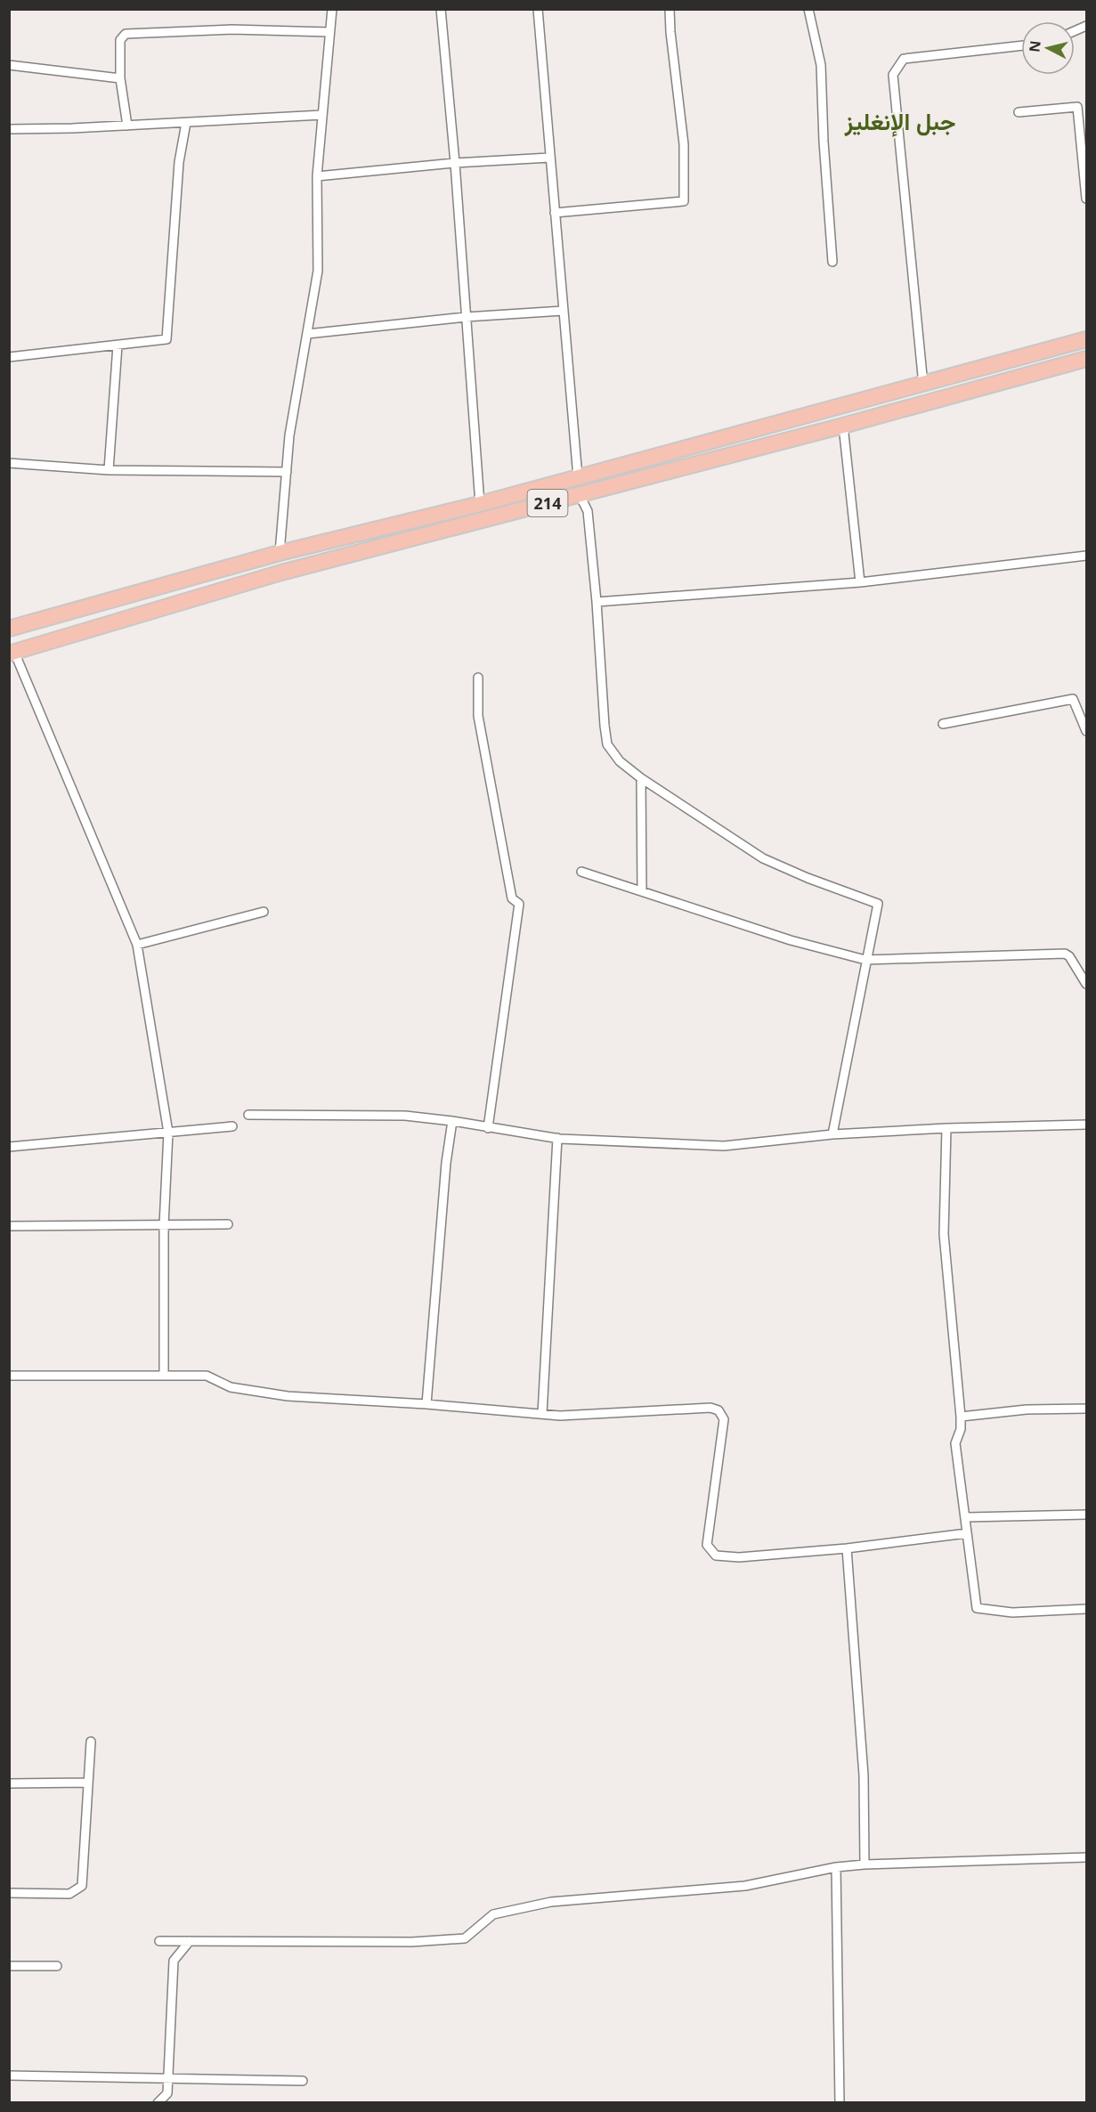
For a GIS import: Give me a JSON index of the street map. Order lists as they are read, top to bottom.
{
  "streets": {
    "highway": ["214"]
  },
  "districts": ["جبل الإنغليز"],
  "north": "left"
}
